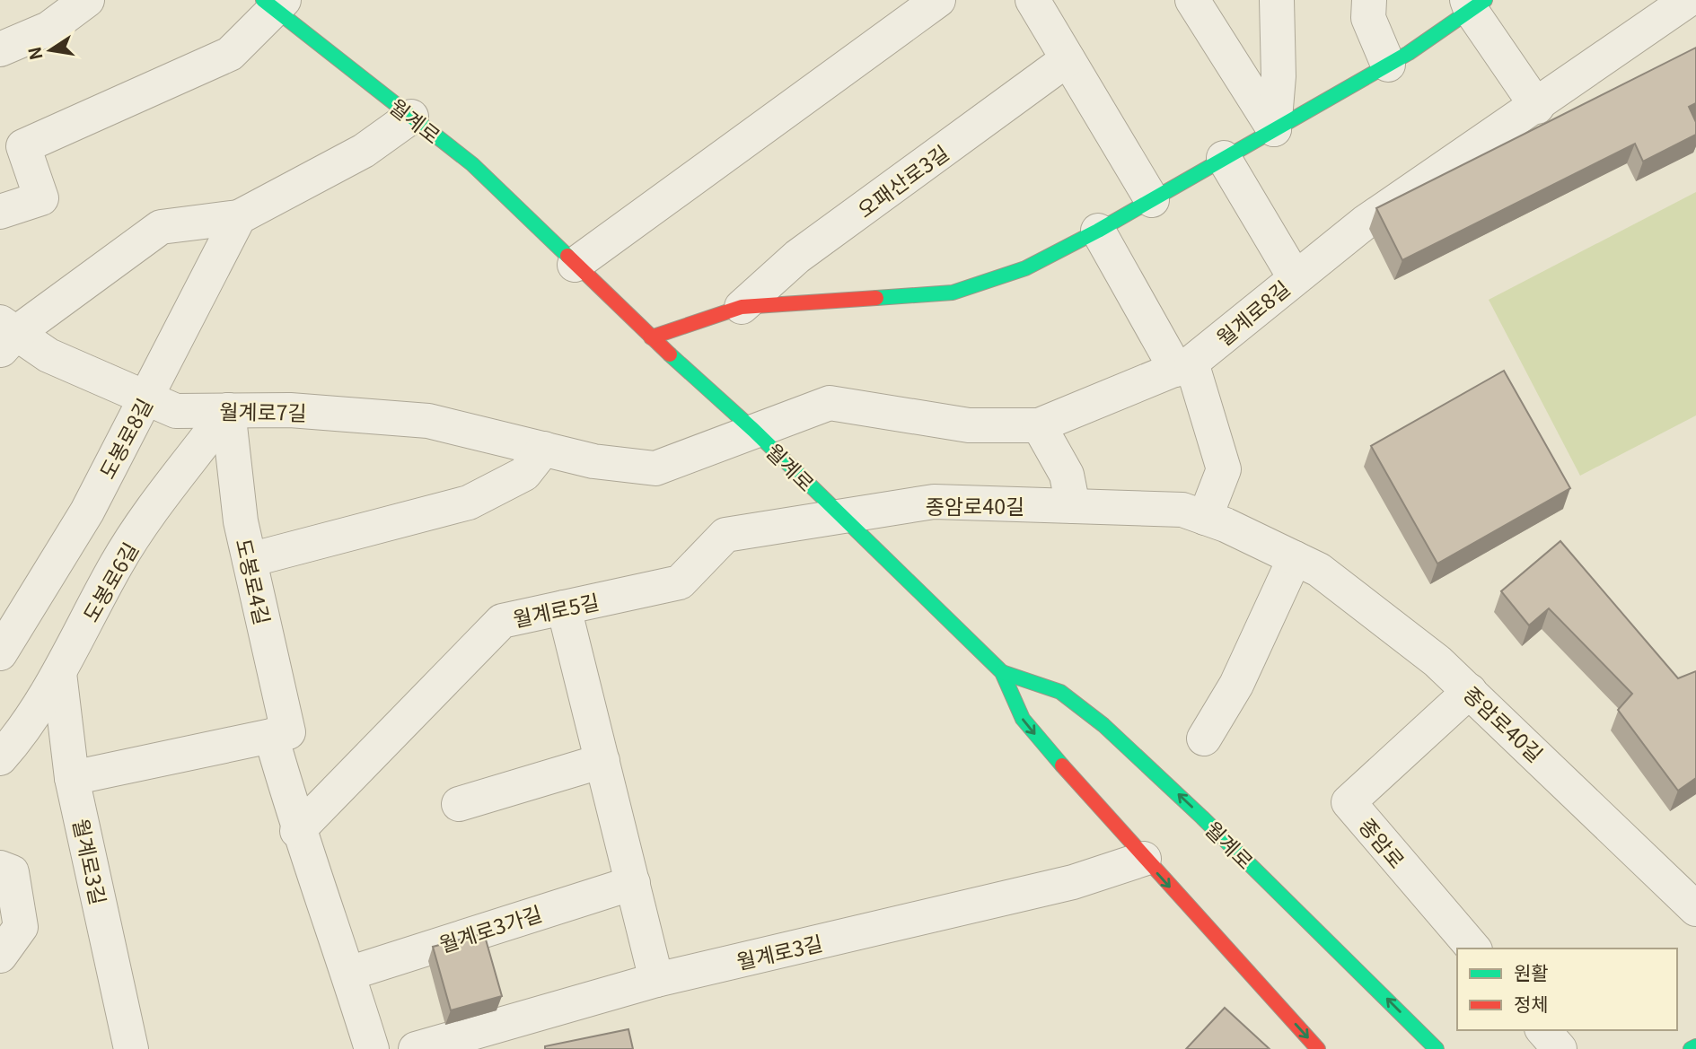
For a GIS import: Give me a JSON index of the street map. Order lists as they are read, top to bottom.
{
  "streets": {
    "main road": ["월계로", "오패산로3길"],
    "street": [
      "월계로8길",
      "월계로7길",
      "도봉로8길",
      "종암로40길",
      "도봉로6길",
      "도봉로4길",
      "월계로5길",
      "종암로",
      "월계로3길",
      "월계로3가길"
    ]
  },
  "crossings": [
    ["월계로", "오패산로3길"],
    ["월계로", "월계로8길"],
    ["월계로", "월계로7길"],
    ["월계로", "종암로40길"],
    ["월계로", "월계로5길"],
    ["월계로", "월계로3길"],
    ["오패산로3길", "월계로8길"],
    ["월계로8길", "월계로7길"],
    ["월계로7길", "도봉로8길"],
    ["월계로7길", "도봉로6길"],
    ["월계로7길", "도봉로4길"],
    ["종암로40길", "월계로5길"],
    ["종암로40길", "종암로"],
    ["도봉로6길", "도봉로4길"],
    ["도봉로6길", "월계로3길"]
  ],
  "legend": ["원활", "정체"],
  "north": "left"
}
